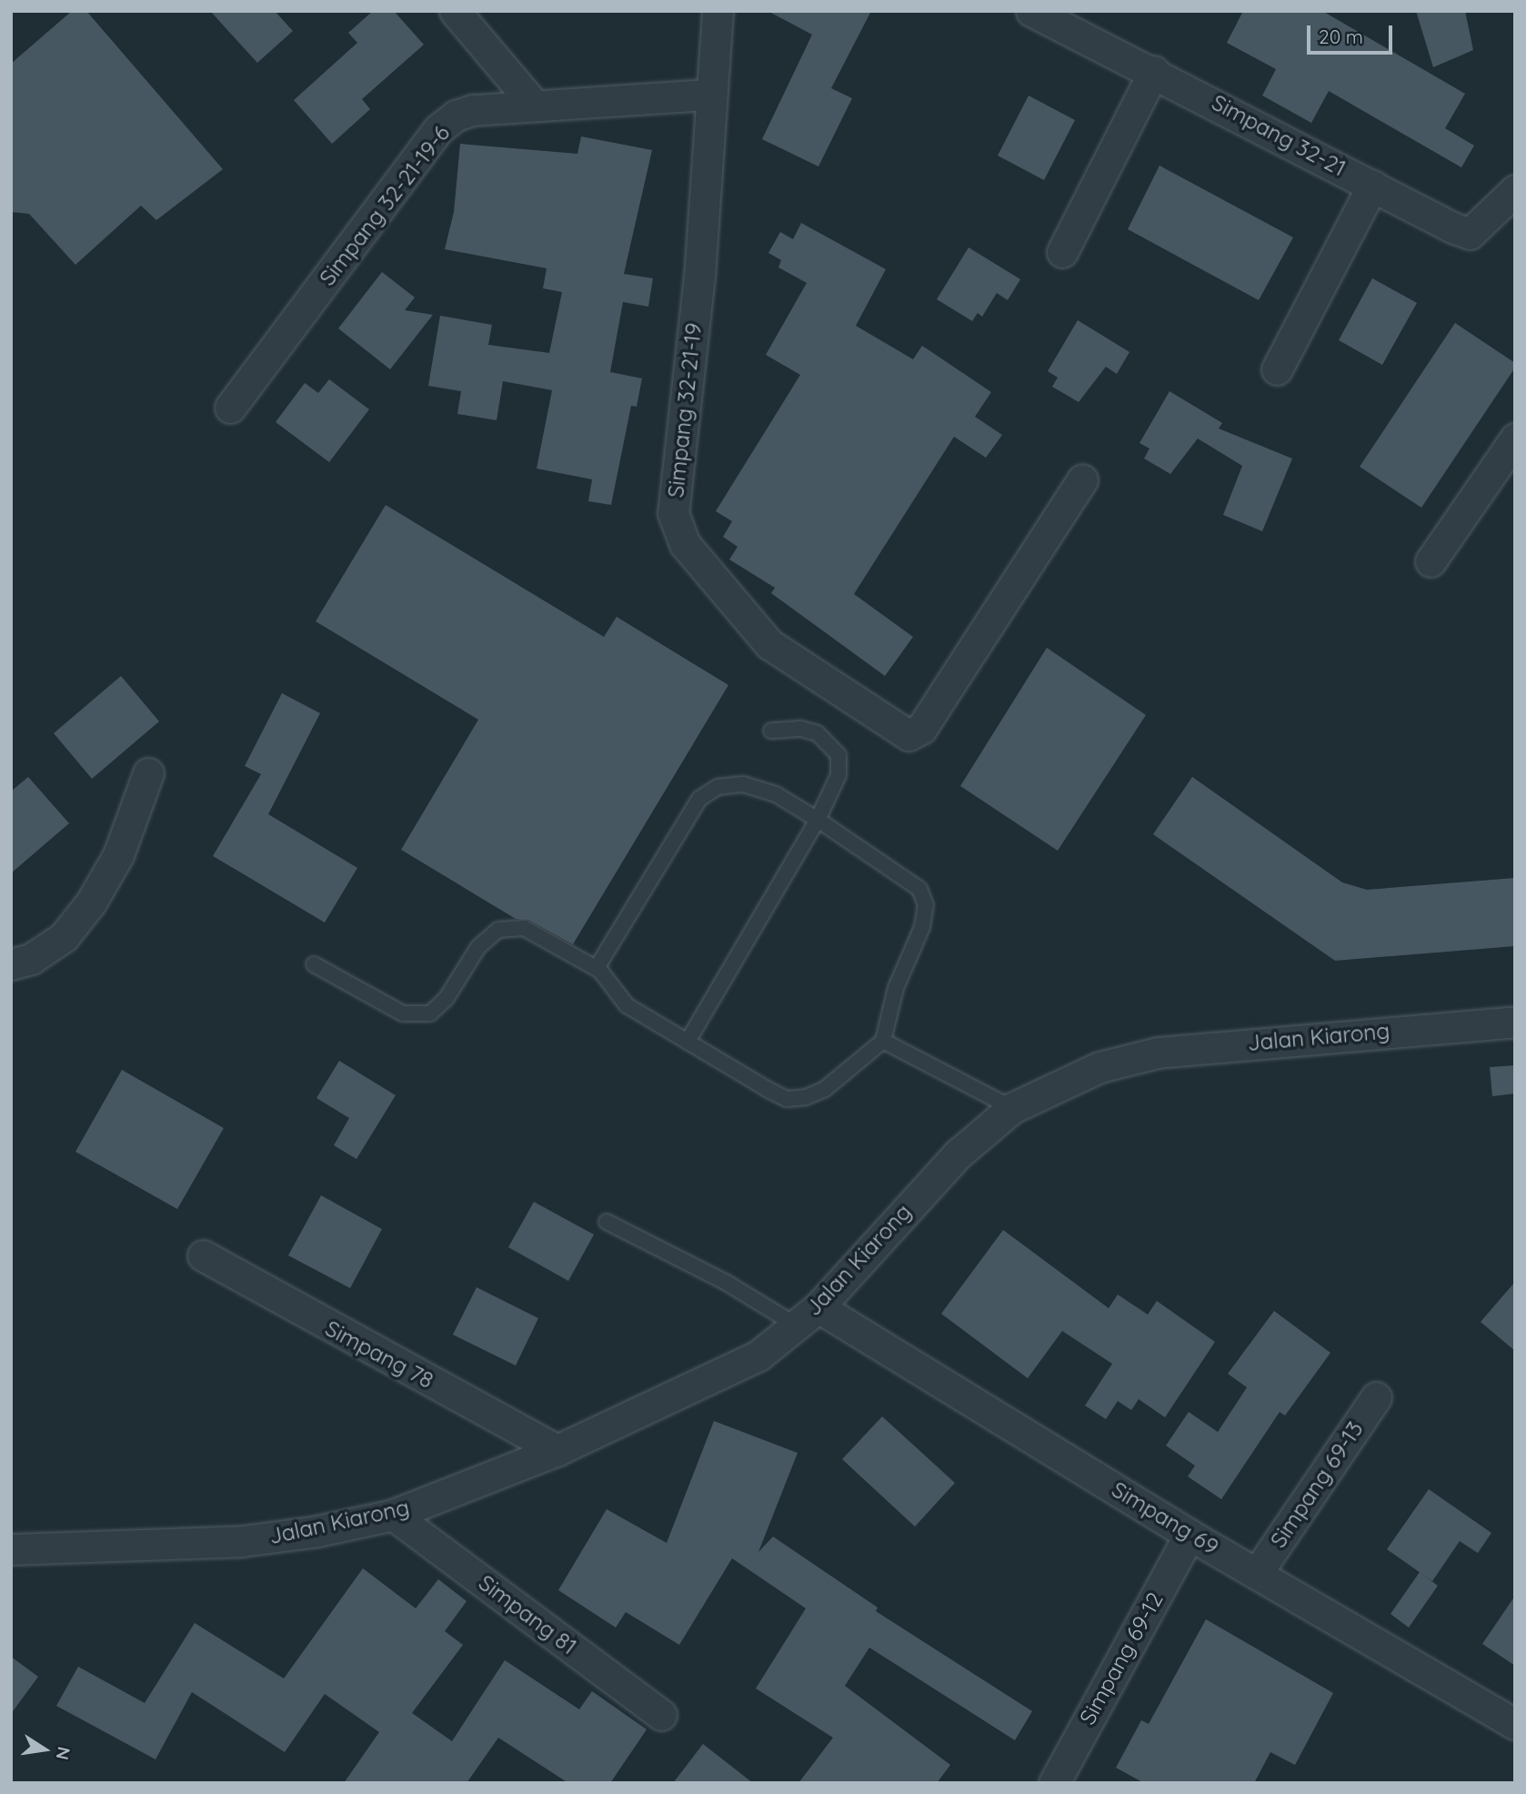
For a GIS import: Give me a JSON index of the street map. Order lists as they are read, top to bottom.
{
  "streets": {
    "street": [
      "Simpang 32-21",
      "Simpang 32-21-19-6",
      "Simpang 32-21-19",
      "Jalan Kiarong",
      "Simpang 78",
      "Simpang 69-13",
      "Simpang 69",
      "Simpang 81",
      "Simpang 69-12"
    ]
  },
  "crossings": [
    ["Simpang 32-21-19-6", "Simpang 32-21-19"],
    ["Jalan Kiarong", "Simpang 78"],
    ["Jalan Kiarong", "Simpang 69"],
    ["Jalan Kiarong", "Simpang 81"],
    ["Simpang 69-13", "Simpang 69"],
    ["Simpang 69", "Simpang 69-12"]
  ],
  "scale_bar": "20 m",
  "north": "right"
}
